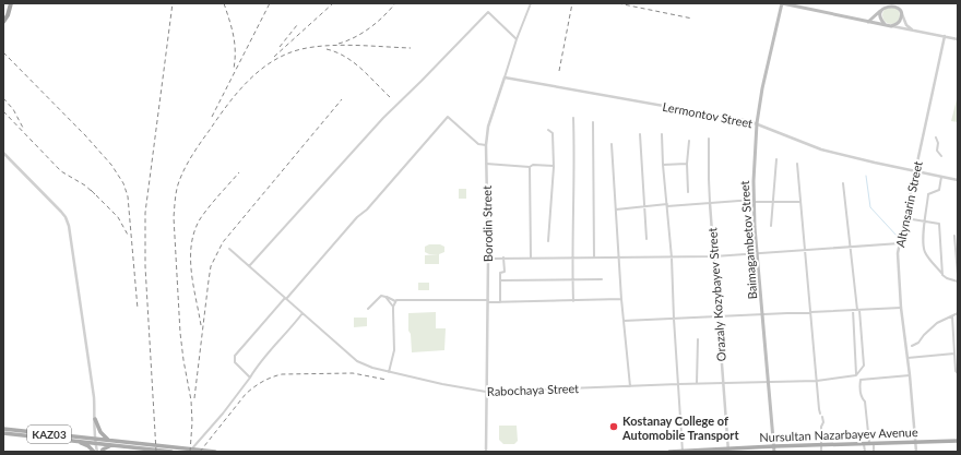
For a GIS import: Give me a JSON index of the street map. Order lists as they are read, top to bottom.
{
  "streets": {
    "main road": ["Baimagambetov Street", "KАZ03", "Nursultan Nazarbayev Avenue"],
    "street": [
      "Lermontov Street",
      "Altynsarin Street",
      "Borodin Street",
      "Orazaly Kozybayev Street",
      "Rabochaya Street"
    ]
  },
  "crossings": [
    ["Lermontov Street", "Altynsarin Street"],
    ["Lermontov Street", "Borodin Street"],
    ["Lermontov Street", "Baimagambetov Street"],
    ["Altynsarin Street", "Rabochaya Street"],
    ["Altynsarin Street", "Nursultan Nazarbayev Avenue"],
    ["Borodin Street", "Rabochaya Street"],
    ["Baimagambetov Street", "Rabochaya Street"],
    ["Baimagambetov Street", "Nursultan Nazarbayev Avenue"],
    ["Orazaly Kozybayev Street", "Rabochaya Street"],
    ["Orazaly Kozybayev Street", "Nursultan Nazarbayev Avenue"]
  ],
  "places": ["Kostanay College of Automobile Transport"]
}
